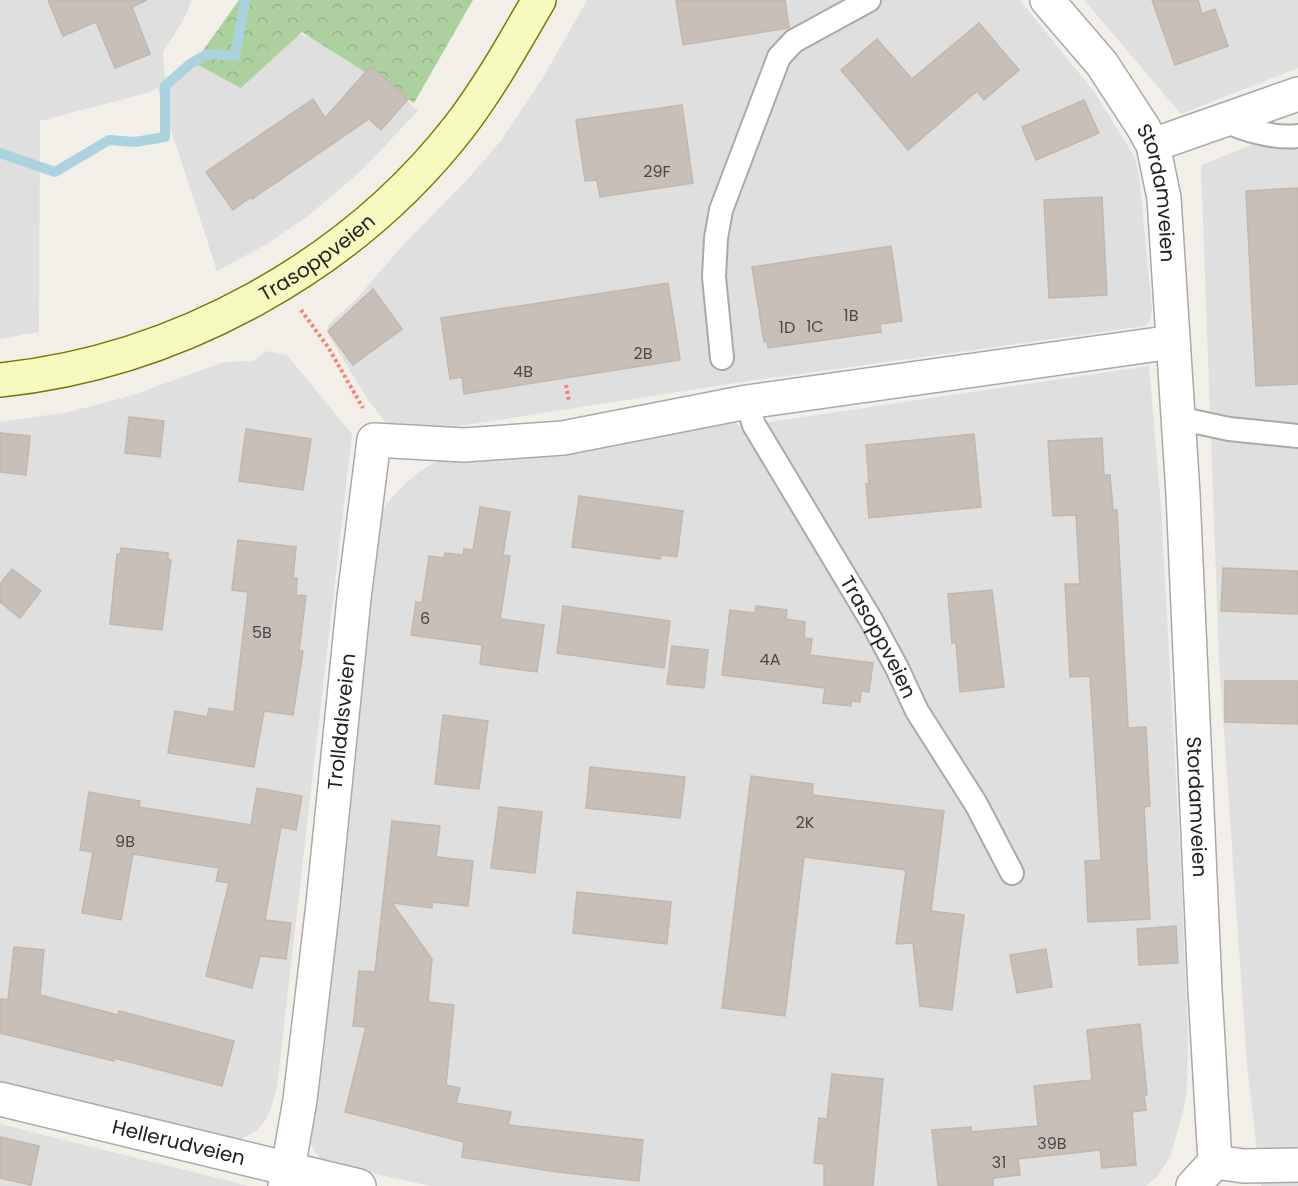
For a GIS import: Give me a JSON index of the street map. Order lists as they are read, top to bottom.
{
  "streets": {
    "main road": ["Trasoppveien"],
    "street": ["Stordamveien", "Trolldalsveien", "Hellerudveien"]
  },
  "crossings": [
    ["Trolldalsveien", "Hellerudveien"]
  ],
  "house_numbers": [
    "29F",
    "1B",
    "1C",
    "1D",
    "2B",
    "4B",
    "6",
    "5B",
    "4A",
    "2K",
    "9B",
    "39B",
    "31"
  ]
}
